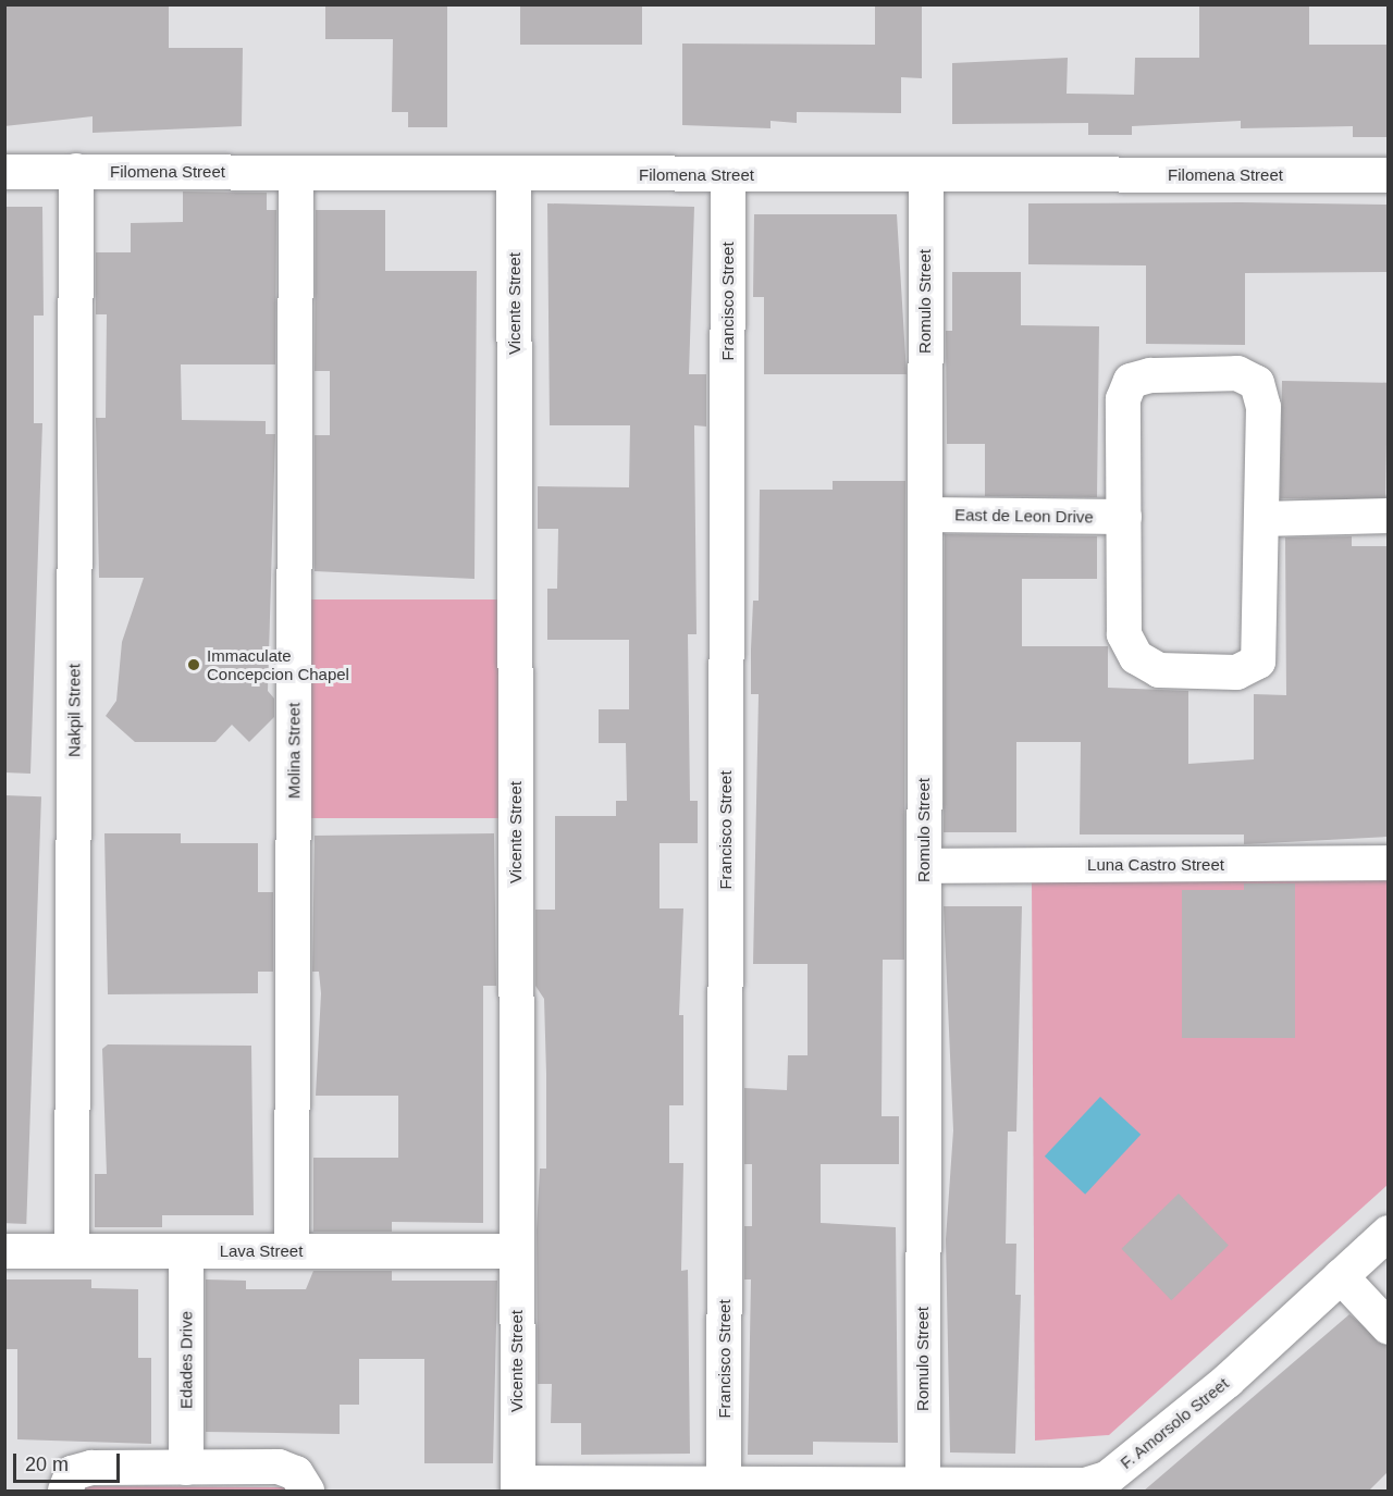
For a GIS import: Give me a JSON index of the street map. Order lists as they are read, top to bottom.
{
  "streets": {
    "street": [
      "Filomena Street",
      "Francisco Street",
      "Romulo Street",
      "Vicente Street",
      "East de Leon Drive",
      "Nakpil Street",
      "Molina Street",
      "Luna Castro Street",
      "Lava Street",
      "Edades Drive",
      "F. Amorsolo Street"
    ]
  },
  "crossings": [
    ["Filomena Street", "Francisco Street"],
    ["Filomena Street", "Romulo Street"],
    ["Filomena Street", "Vicente Street"],
    ["Filomena Street", "Nakpil Street"],
    ["Filomena Street", "Molina Street"],
    ["Francisco Street", "F. Amorsolo Street"],
    ["Romulo Street", "East de Leon Drive"],
    ["Romulo Street", "Luna Castro Street"],
    ["Romulo Street", "F. Amorsolo Street"],
    ["Vicente Street", "Lava Street"],
    ["Vicente Street", "F. Amorsolo Street"],
    ["Nakpil Street", "Lava Street"],
    ["Molina Street", "Lava Street"],
    ["Lava Street", "Edades Drive"]
  ],
  "places": ["Immaculate Concepcion Chapel"],
  "scale_bar": "20 m"
}
